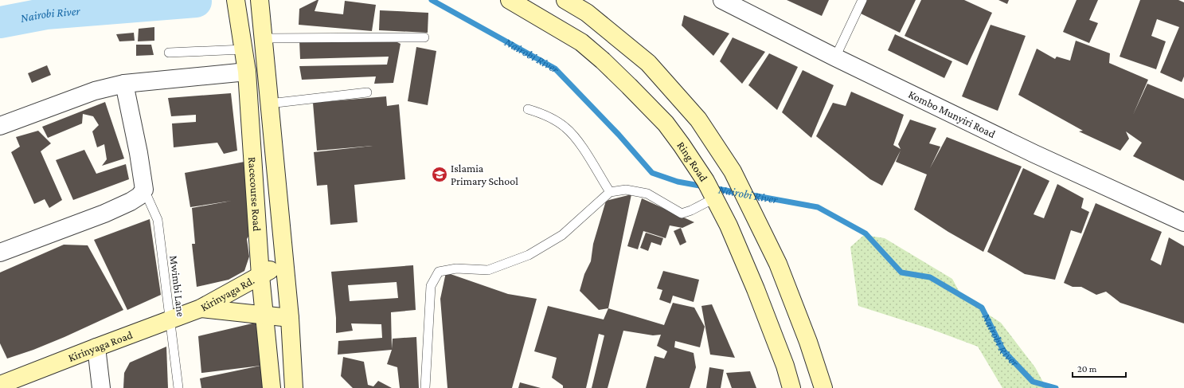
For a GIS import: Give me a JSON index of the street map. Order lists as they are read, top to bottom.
{
  "streets": {
    "main road": [
      "Ring Road",
      "Racecourse Road",
      "Kirinyaga Rd.",
      "Kirinyaga Road"
    ],
    "street": ["Kombo Munyiri Road"],
    "lane": ["Mwimbi Lane"]
  },
  "crossings": [
    ["Racecourse Road", "Kirinyaga Rd."],
    ["Mwimbi Lane", "Kirinyaga Road"],
    ["Kirinyaga Rd.", "Kirinyaga Road"]
  ],
  "water": ["Nairobi River"],
  "places": {
    "school or university": ["Islamia Primary School"]
  },
  "scale_bar": "20 m"
}
